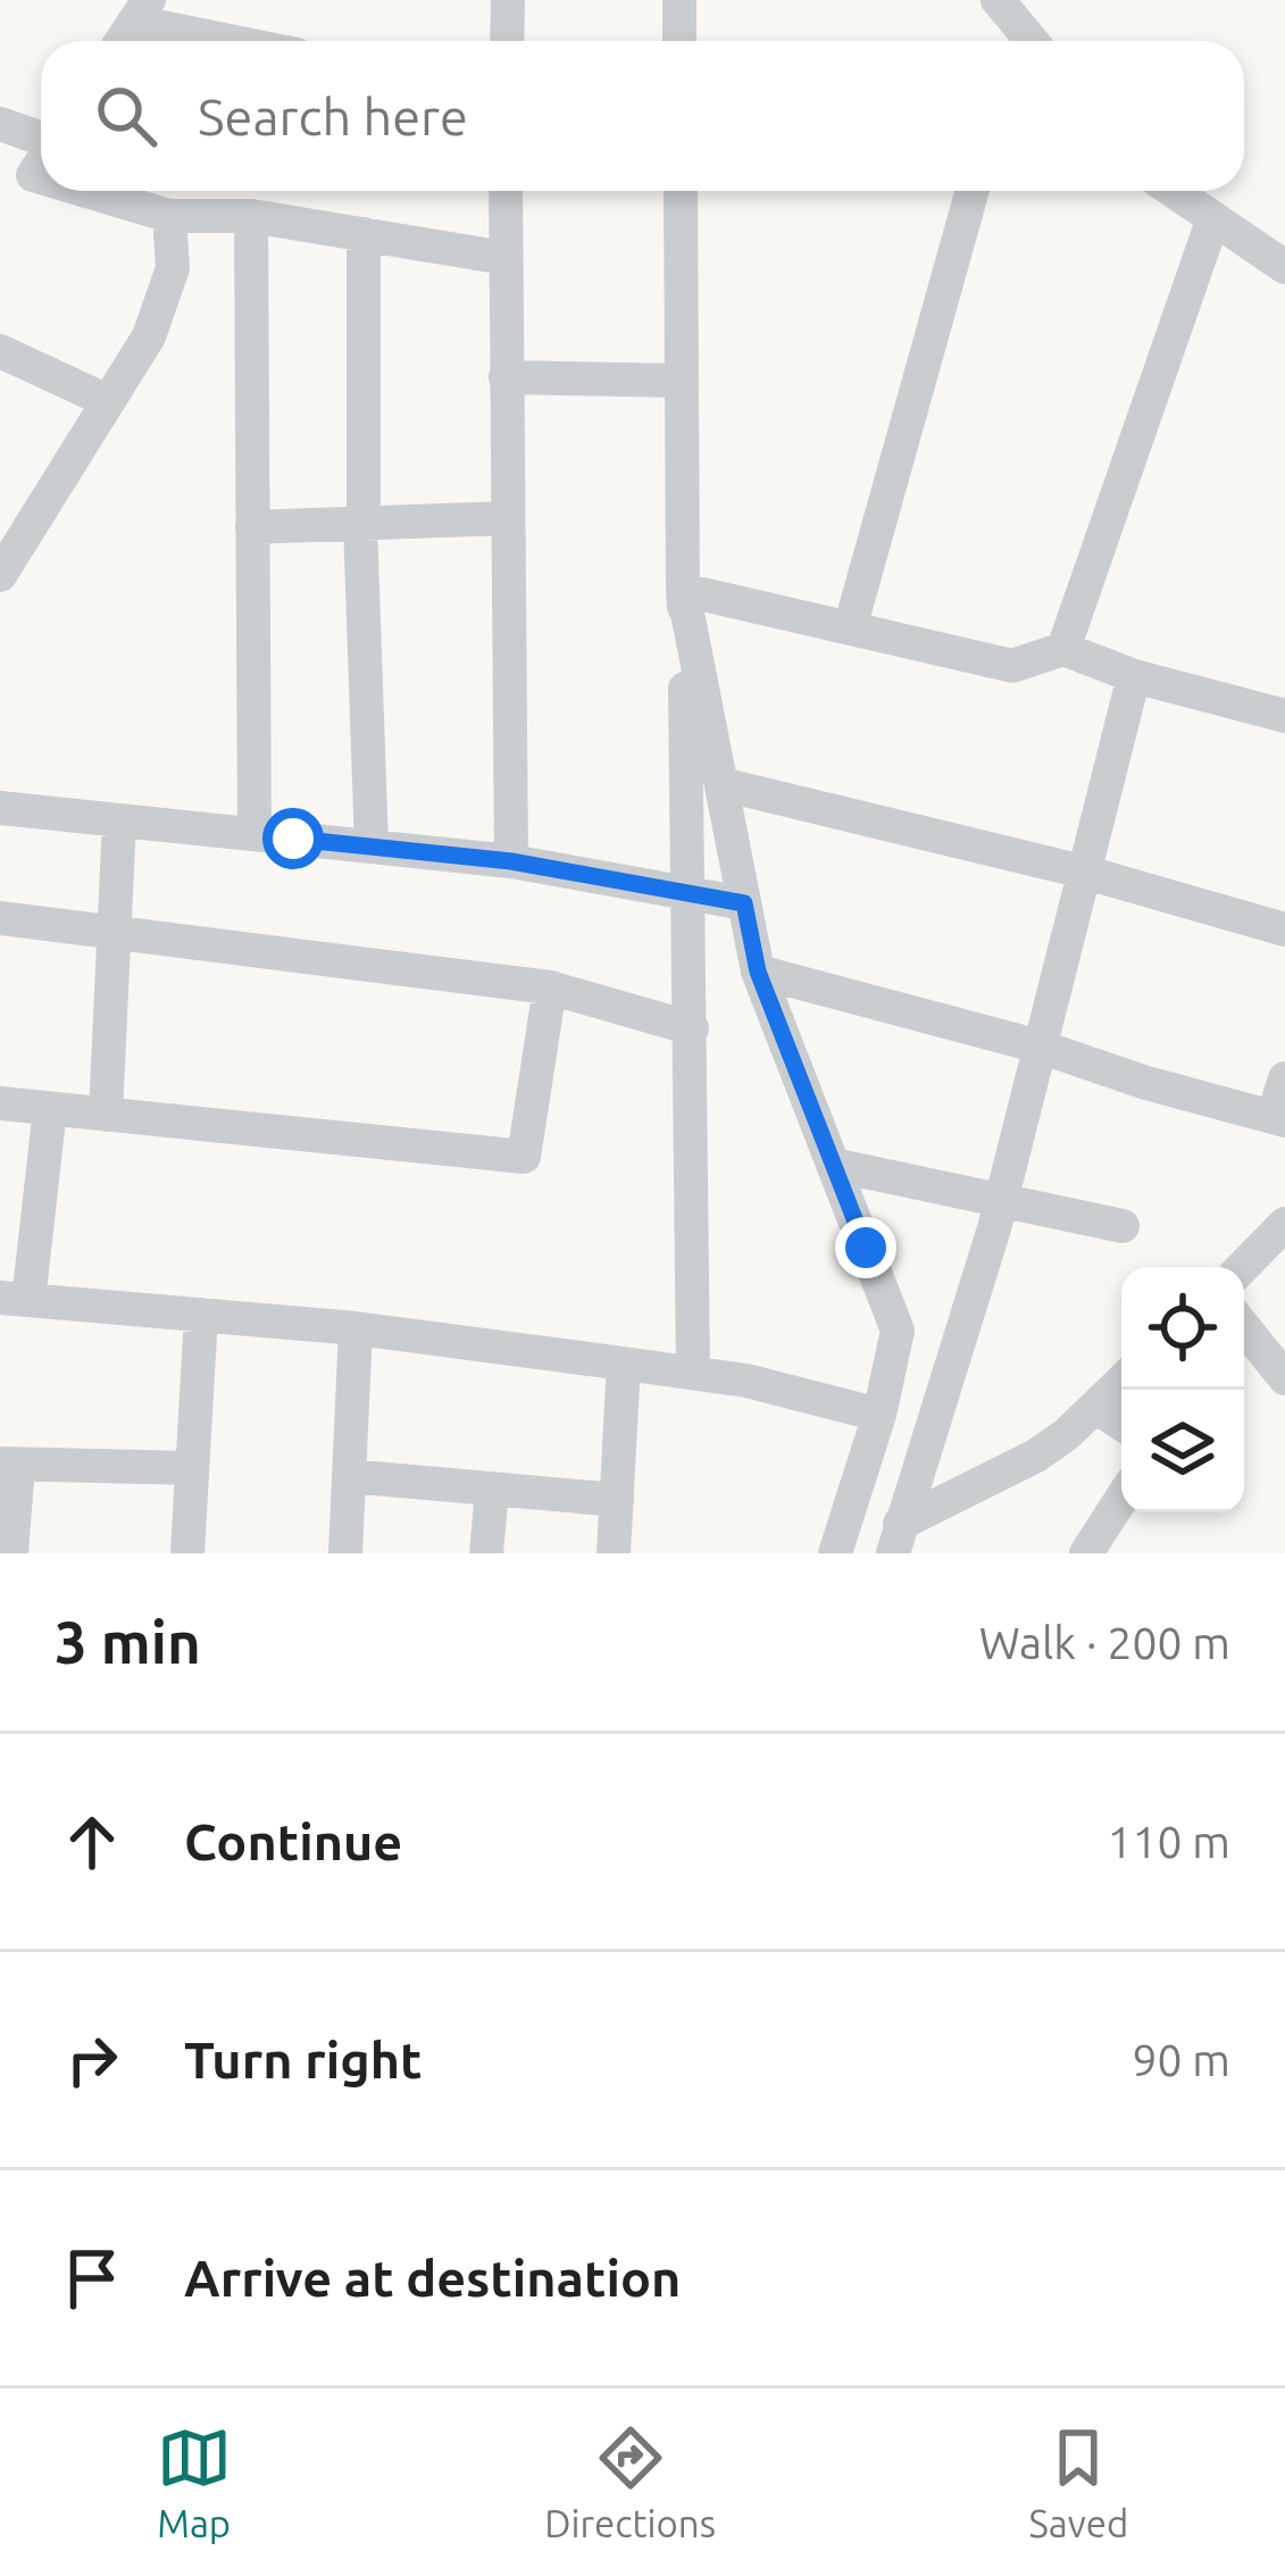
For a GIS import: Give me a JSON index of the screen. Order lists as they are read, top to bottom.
{
  "page": {
    "search": "Search here",
    "heading": ["3 min", "Walk · 200 m"],
    "list": [
      ["Continue", "110 m"],
      ["Turn right", "90 m"],
      "Arrive at destination"
    ],
    "nav": ["Map", "Directions", "Saved"]
  }
}
